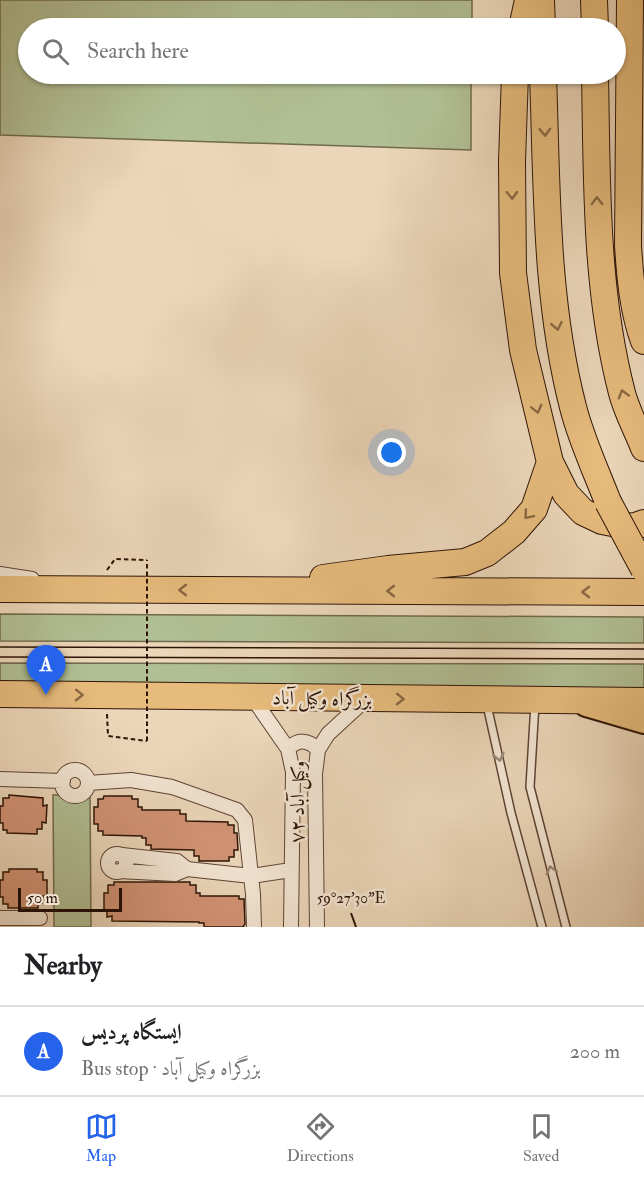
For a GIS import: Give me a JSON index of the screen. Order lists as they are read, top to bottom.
{
  "streets": {
    "highway": ["بزرگراه وکیل آباد"],
    "street": ["۷۲ وکیل آباد"]
  },
  "crossings": [
    ["بزرگراه وکیل آباد", "۷۲ وکیل آباد"]
  ],
  "scale_bar": "50 m",
  "page": {
    "search": "Search here",
    "pins": "A",
    "scale": "50 m",
    "heading": "Nearby",
    "list": [
      {
        "mark": "A",
        "name": "ایستگاه پردیس",
        "note": "Bus stop · بزرگراه وکیل آباد",
        "value": "200 m"
      }
    ],
    "nav": ["Map", "Directions", "Saved"]
  },
  "coordinates": ["59°27'30\"E"]
}
